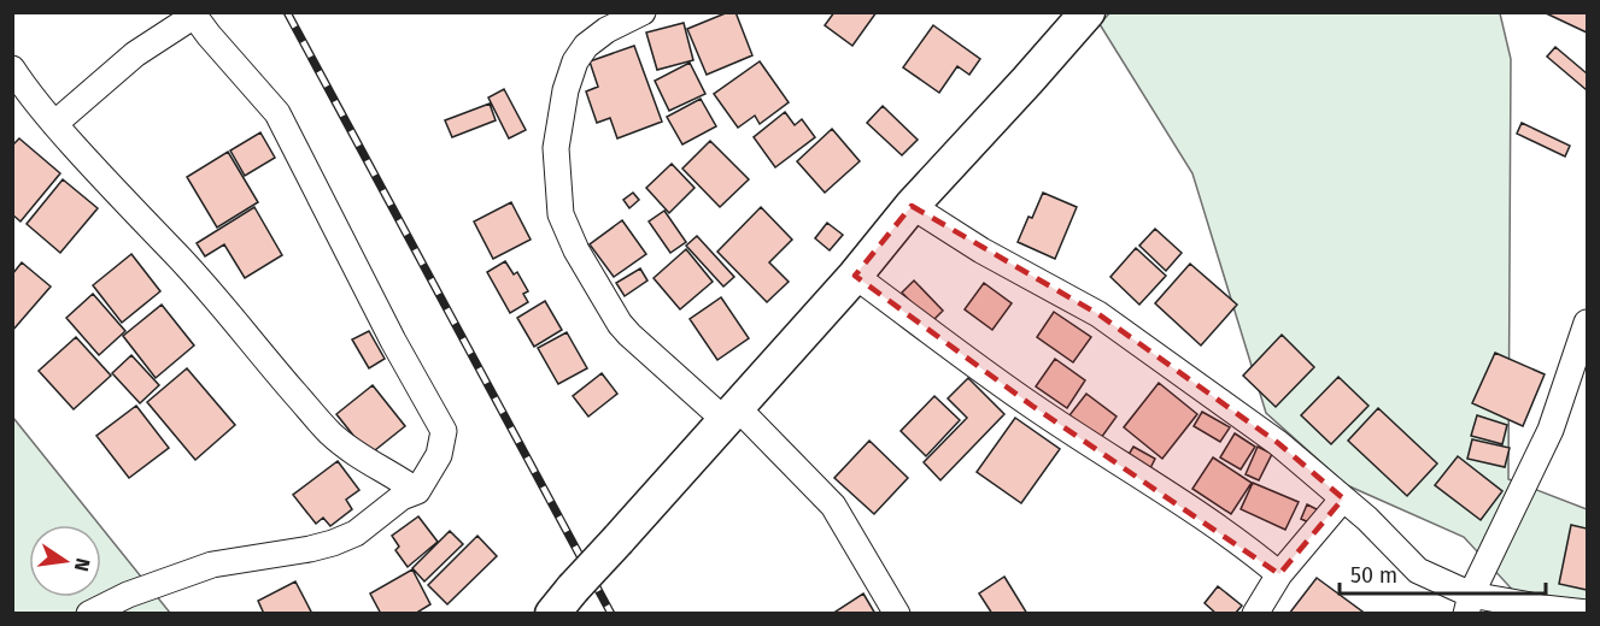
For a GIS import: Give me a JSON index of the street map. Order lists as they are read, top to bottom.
{
  "scale_bar": "50 m",
  "north": "right"
}
